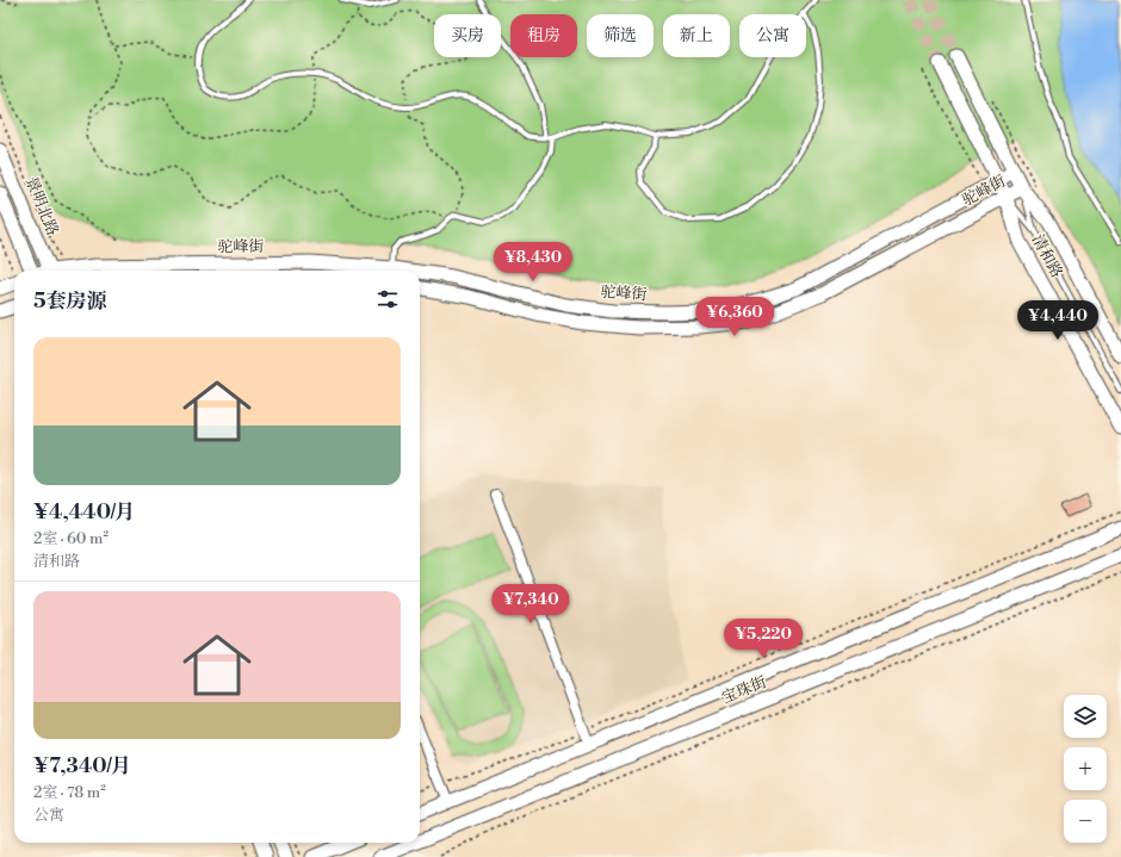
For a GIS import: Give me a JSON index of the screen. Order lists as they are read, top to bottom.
{
  "streets": {
    "main road": [
      "驼峰街",
      "景明北路",
      "清和路",
      "宝珠街"
    ]
  },
  "crossings": [
    ["驼峰街", "清和路"]
  ],
  "page": {
    "chip": [
      "买房",
      "租房",
      "筛选",
      "新上",
      "公寓"
    ],
    "price": [
      "¥8,430",
      "¥6,360",
      "¥4,440",
      "¥7,340",
      "¥5,220"
    ],
    "heading": "5套房源",
    "list": [
      {
        "name": "¥4,440/月",
        "note": "2室 · 60 m² · 清和路"
      },
      {
        "name": "¥7,340/月",
        "note": "2室 · 78 m² · 公寓"
      }
    ],
    "map_buttons": ["+", "−"]
  }
}
